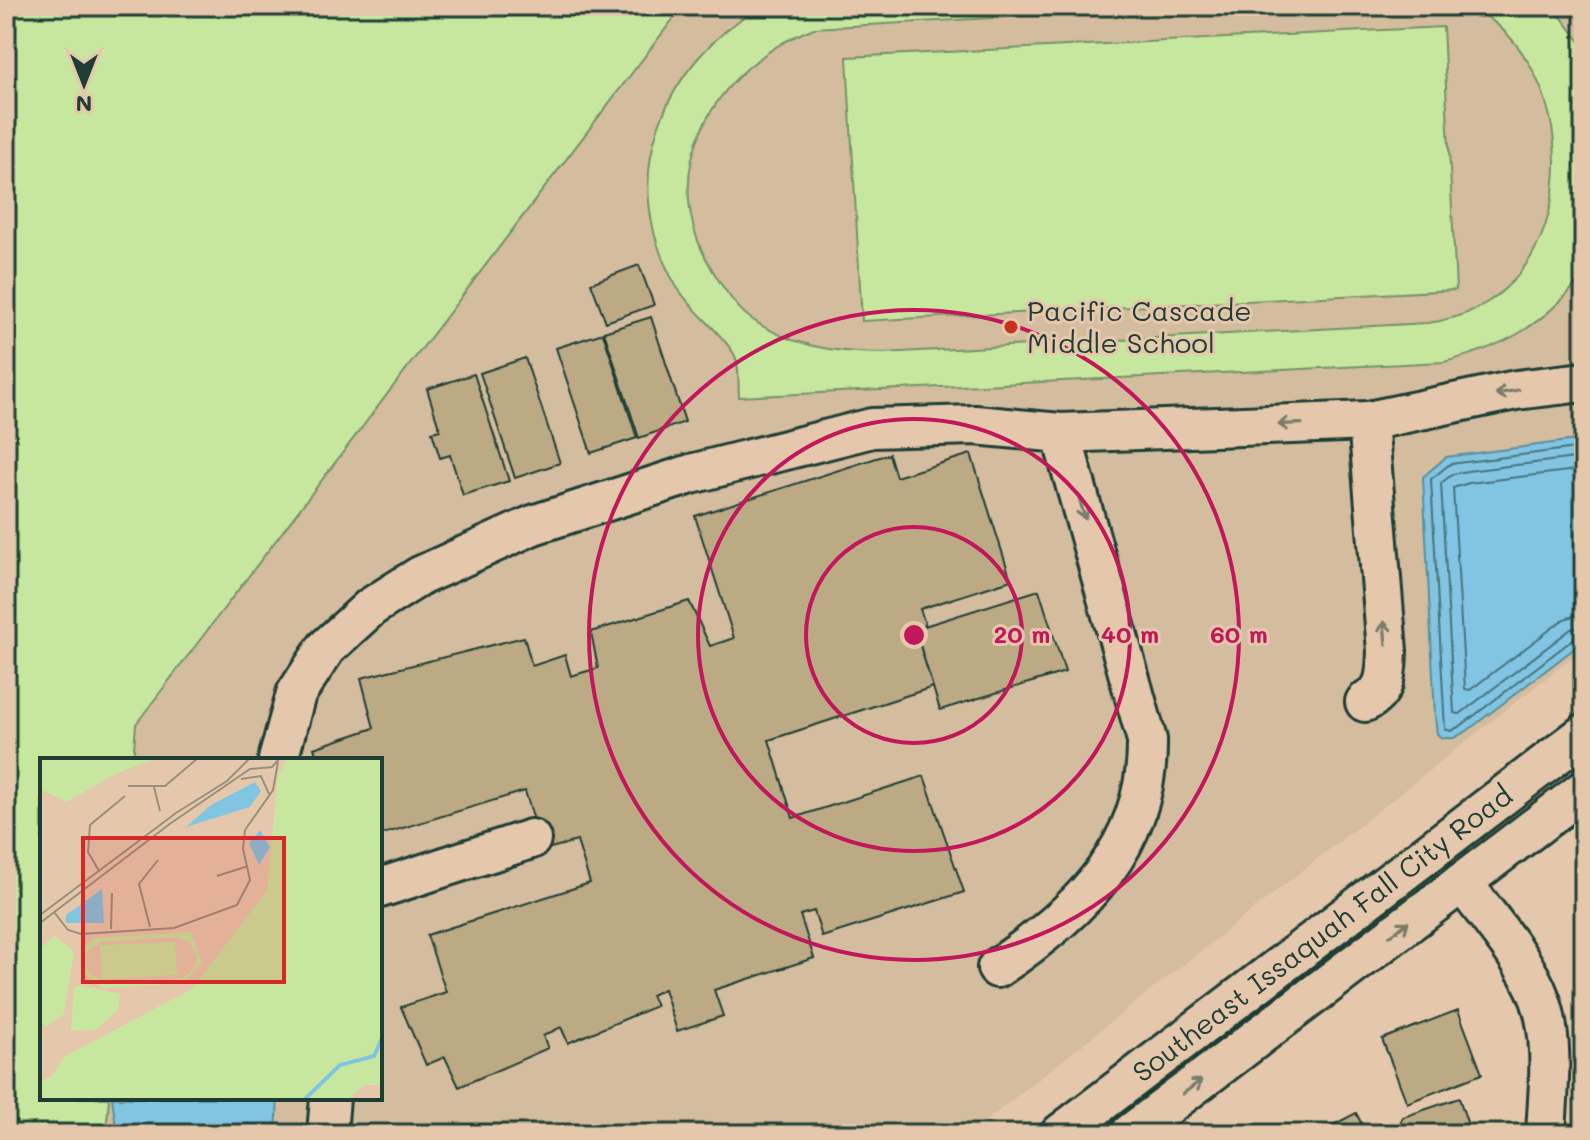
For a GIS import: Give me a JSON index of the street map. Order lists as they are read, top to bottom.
{
  "streets": {
    "street": ["Southeast Issaquah Fall City Road"]
  },
  "places": ["Pacific Cascade Middle School"],
  "north": "bottom",
  "rings": ["20 m", "40 m", "60 m"]
}
